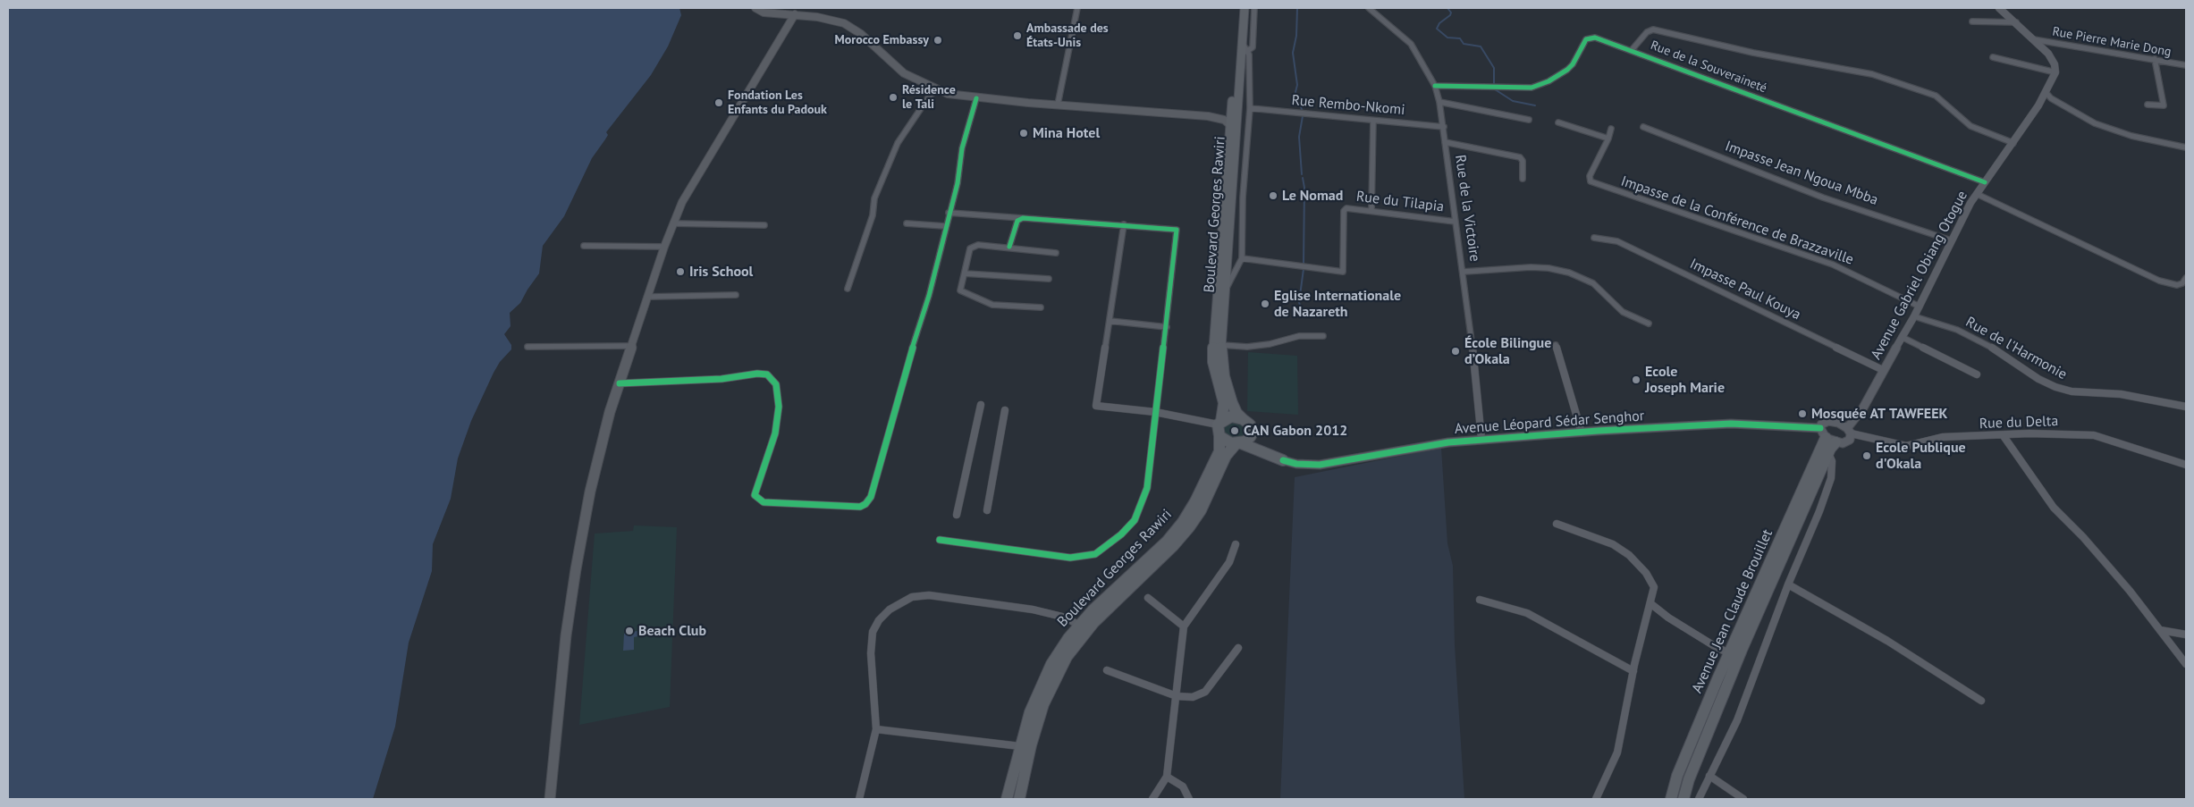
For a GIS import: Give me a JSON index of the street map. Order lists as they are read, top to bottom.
{
  "streets": {
    "main road": ["Boulevard Georges Rawiri", "Avenue Jean Claude Brouillet"],
    "street": [
      "Rue Pierre Marie Dong",
      "Rue de la Souveraineté",
      "Rue Rembo-Nkomi",
      "Impasse Jean Ngoua Mbba",
      "Rue du Tilapia",
      "Rue de la Victoire",
      "Impasse de la Conférence de Brazzaville",
      "Avenue Gabriel Obiang Otogue",
      "Impasse Paul Kouya",
      "Rue de l'Harmonie",
      "Avenue Léopard Sédar Senghor",
      "Rue du Delta"
    ]
  },
  "crossings": [
    ["Rue de la Souveraineté", "Rue de la Victoire"],
    ["Rue de la Souveraineté", "Avenue Gabriel Obiang Otogue"],
    ["Rue Rembo-Nkomi", "Rue de la Victoire"],
    ["Impasse Jean Ngoua Mbba", "Avenue Gabriel Obiang Otogue"],
    ["Rue du Tilapia", "Rue de la Victoire"],
    ["Rue de la Victoire", "Avenue Léopard Sédar Senghor"],
    ["Impasse de la Conférence de Brazzaville", "Avenue Gabriel Obiang Otogue"],
    ["Avenue Gabriel Obiang Otogue", "Impasse Paul Kouya"],
    ["Avenue Gabriel Obiang Otogue", "Rue de l'Harmonie"],
    ["Avenue Gabriel Obiang Otogue", "Rue du Delta"],
    ["Avenue Léopard Sédar Senghor", "Avenue Jean Claude Brouillet"]
  ],
  "places": [
    "Ambassade des États-Unis",
    "Morocco Embassy",
    "Résidence le Tali",
    "Fondation Les Enfants du Padouk",
    "Mina Hotel",
    "Le Nomad",
    "Iris School",
    "Eglise Internationale de Nazareth",
    "École Bilingue d’Okala",
    "Ecole Joseph Marie",
    "Mosquée AT TAWFEEK",
    "CAN Gabon 2012",
    "Ecole Publique d'Okala",
    "Beach Club"
  ]
}
